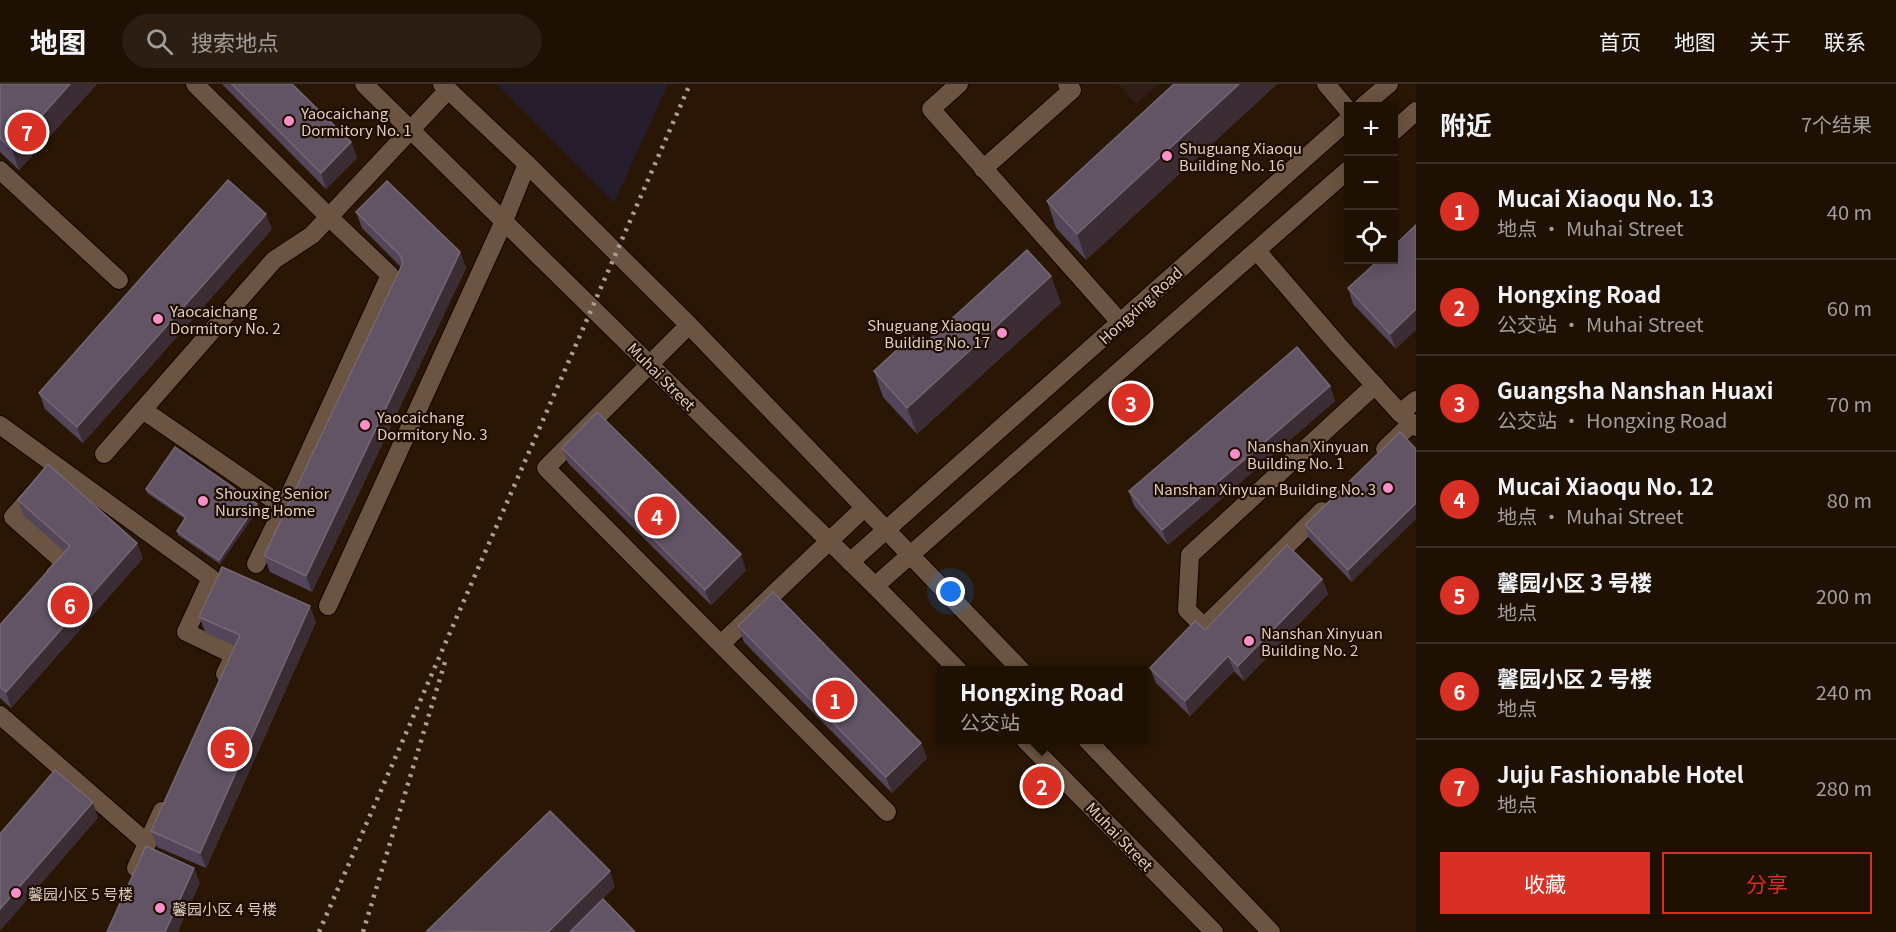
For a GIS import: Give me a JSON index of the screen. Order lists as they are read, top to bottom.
{
  "streets": {
    "street": ["Hongxing Road", "Muhai Street"]
  },
  "crossings": [
    ["Hongxing Road", "Muhai Street"]
  ],
  "places": [
    "Yaocaichang Dormitory No. 1",
    "Shuguang Xiaoqu Building No. 16",
    "Yaocaichang Dormitory No. 2",
    "Shuguang Xiaoqu Building No. 17",
    "Yaocaichang Dormitory No. 3",
    "Nanshan Xinyuan Building No. 1",
    "Nanshan Xinyuan Building No. 3",
    "Shouxing Senior Nursing Home",
    "Nanshan Xinyuan Building No. 2",
    "馨园小区 5 号楼",
    "馨园小区 4 号楼"
  ],
  "page": {
    "header": "地图",
    "search": "搜索地点",
    "nav": [
      "首页",
      "地图",
      "关于",
      "联系"
    ],
    "heading": ["附近", "7个结果"],
    "map_buttons": ["+", "−"],
    "pins": [
      "7",
      "3",
      "4",
      "6",
      "1",
      "5",
      "2"
    ],
    "list": [
      {
        "mark": "1",
        "name": "Mucai Xiaoqu No. 13",
        "note": "地点 · Muhai Street",
        "value": "40 m"
      },
      {
        "mark": "2",
        "name": "Hongxing Road",
        "note": "公交站 · Muhai Street",
        "value": "60 m"
      },
      {
        "mark": "3",
        "name": "Guangsha Nanshan Huaxi",
        "note": "公交站 · Hongxing Road",
        "value": "70 m"
      },
      {
        "mark": "4",
        "name": "Mucai Xiaoqu No. 12",
        "note": "地点 · Muhai Street",
        "value": "80 m"
      },
      {
        "mark": "5",
        "name": "馨园小区 3 号楼",
        "note": "地点",
        "value": "200 m"
      },
      {
        "mark": "6",
        "name": "馨园小区 2 号楼",
        "note": "地点",
        "value": "240 m"
      },
      {
        "mark": "7",
        "name": "Juju Fashionable Hotel",
        "note": "地点",
        "value": "280 m"
      }
    ],
    "popup": ["Hongxing Road", "公交站"],
    "buttons": ["收藏", "分享"]
  }
}
